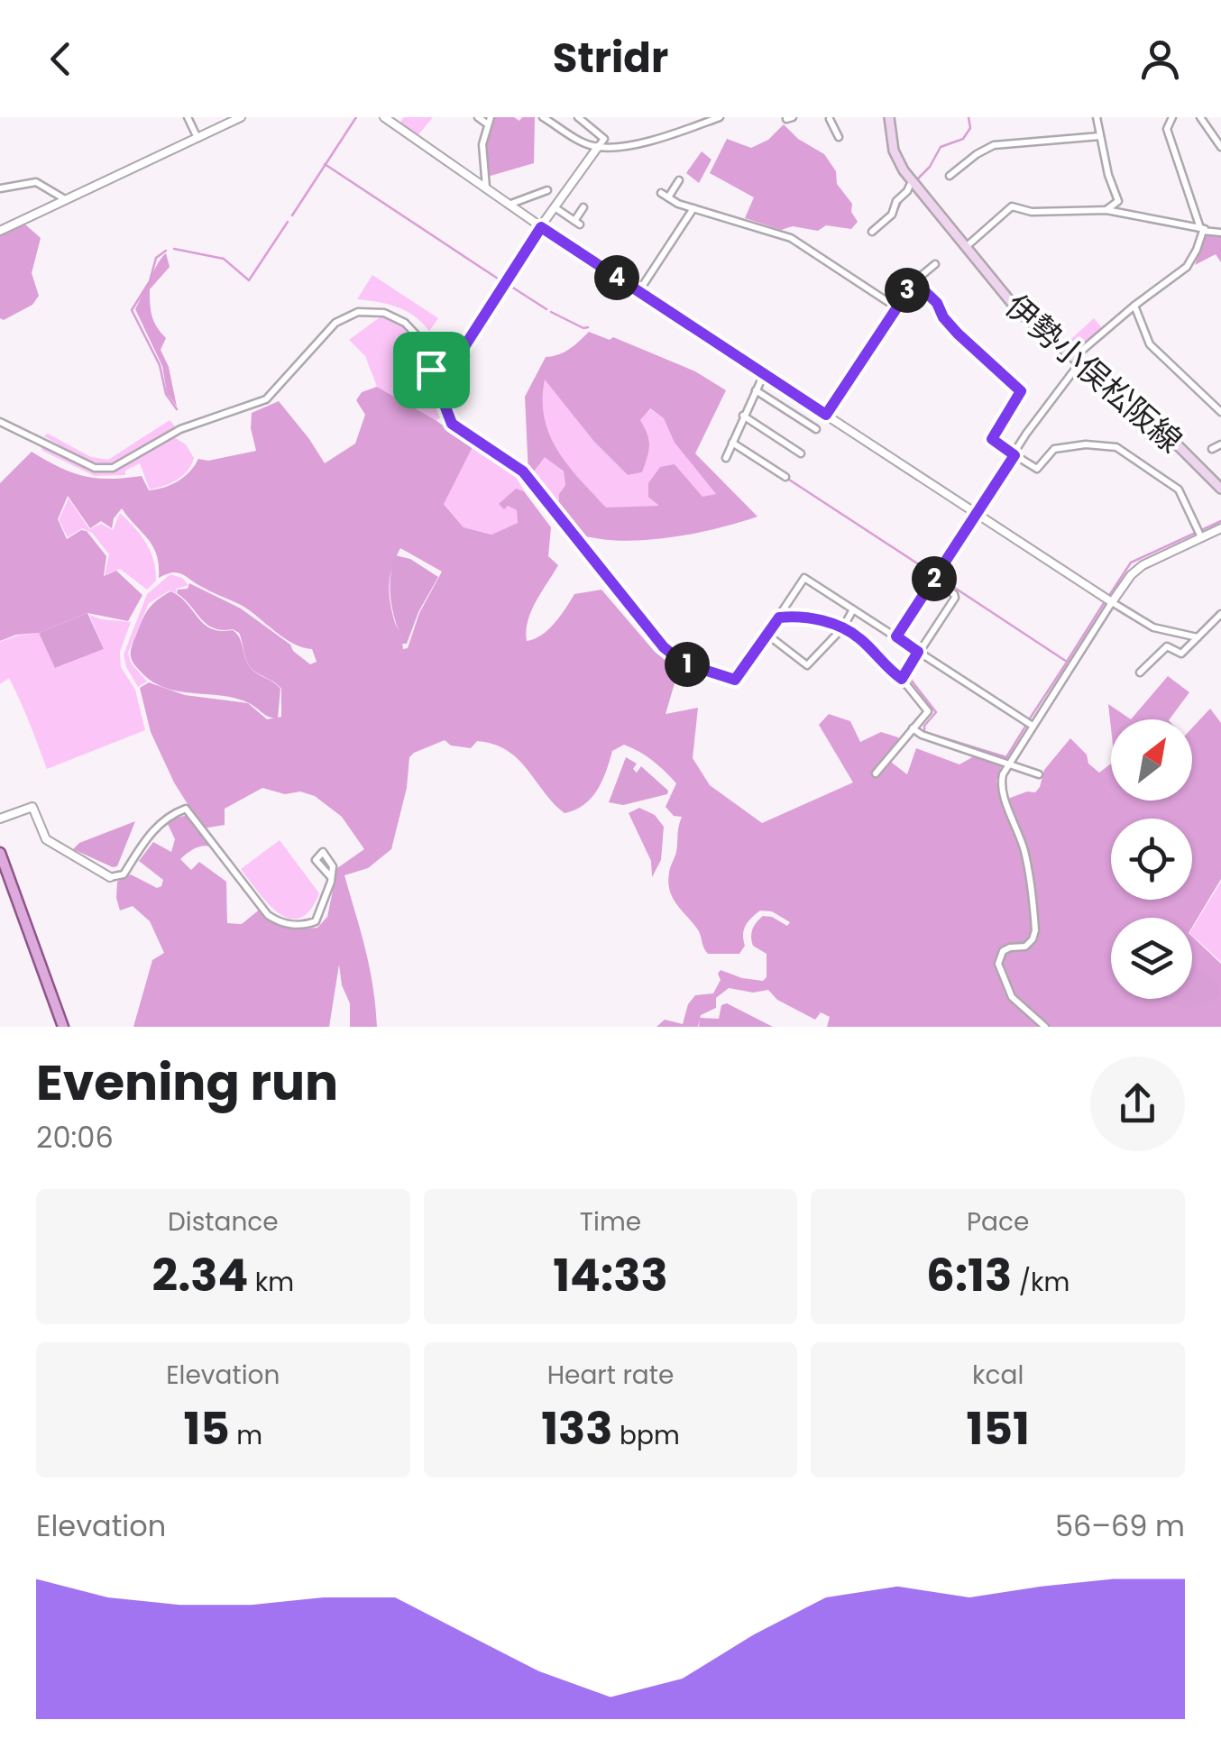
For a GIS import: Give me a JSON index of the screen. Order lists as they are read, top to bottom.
{
  "streets": {
    "main road": ["伊勢小俣松阪線"]
  },
  "north": "top right",
  "page": {
    "header": "Stridr",
    "pins": [
      "4",
      "3",
      "2",
      "1"
    ],
    "heading": ["Evening run", "20:06"],
    "stats": [
      ["Distance", "2.34 km"],
      ["Time", "14:33"],
      ["Pace", "6:13 /km"],
      ["Elevation", "15 m"],
      ["Heart rate", "133 bpm"],
      ["kcal", "151"]
    ],
    "chart": ["Elevation", "56–69 m"]
  }
}
